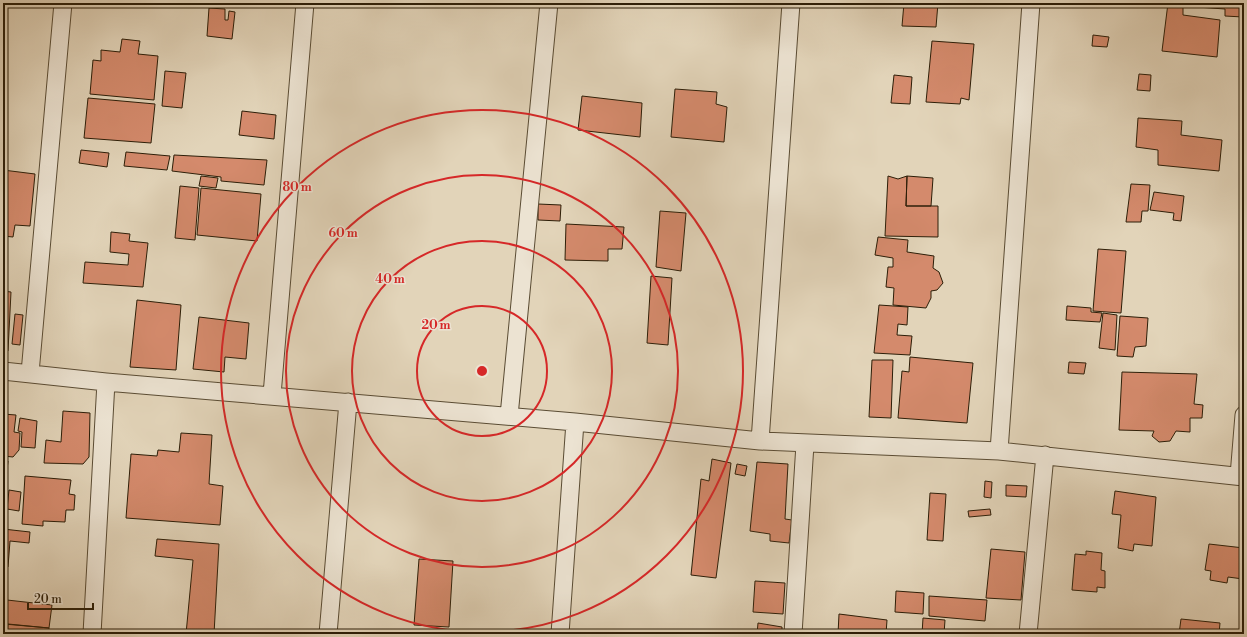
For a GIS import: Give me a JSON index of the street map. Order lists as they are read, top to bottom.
{
  "scale_bar": "20 m",
  "rings": [
    "80 m",
    "60 m",
    "40 m",
    "20 m"
  ]
}
